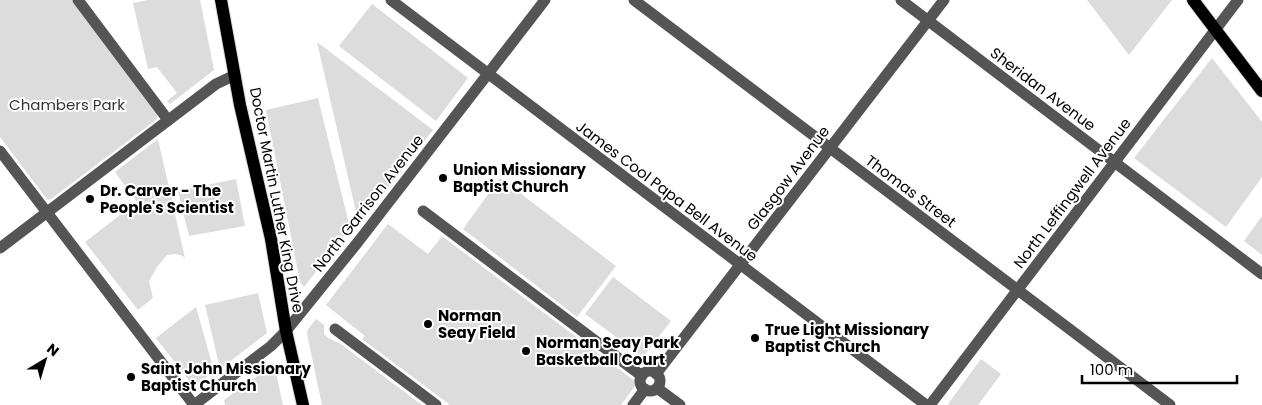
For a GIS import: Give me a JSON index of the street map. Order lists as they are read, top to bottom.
{
  "streets": {
    "main road": ["Doctor Martin Luther King Drive"],
    "street": [
      "Sheridan Avenue",
      "Glasgow Avenue",
      "James Cool Papa Bell Avenue",
      "Thomas Street",
      "North Leffingwell Avenue",
      "North Garrison Avenue"
    ]
  },
  "crossings": [
    ["Sheridan Avenue", "Glasgow Avenue"],
    ["Sheridan Avenue", "North Leffingwell Avenue"],
    ["Glasgow Avenue", "James Cool Papa Bell Avenue"],
    ["Glasgow Avenue", "Thomas Street"],
    ["James Cool Papa Bell Avenue", "North Garrison Avenue"],
    ["Thomas Street", "North Leffingwell Avenue"],
    ["Doctor Martin Luther King Drive", "North Garrison Avenue"]
  ],
  "parks": ["Chambers Park"],
  "places": [
    "Union Missionary Baptist Church",
    "Dr. Carver - The People's Scientist",
    "Norman Seay Field",
    "True Light Missionary Baptist Church",
    "Norman Seay Park Basketball Court",
    "Saint John Missionary Baptist Church"
  ],
  "scale_bar": "100 m",
  "north": "top right"
}
